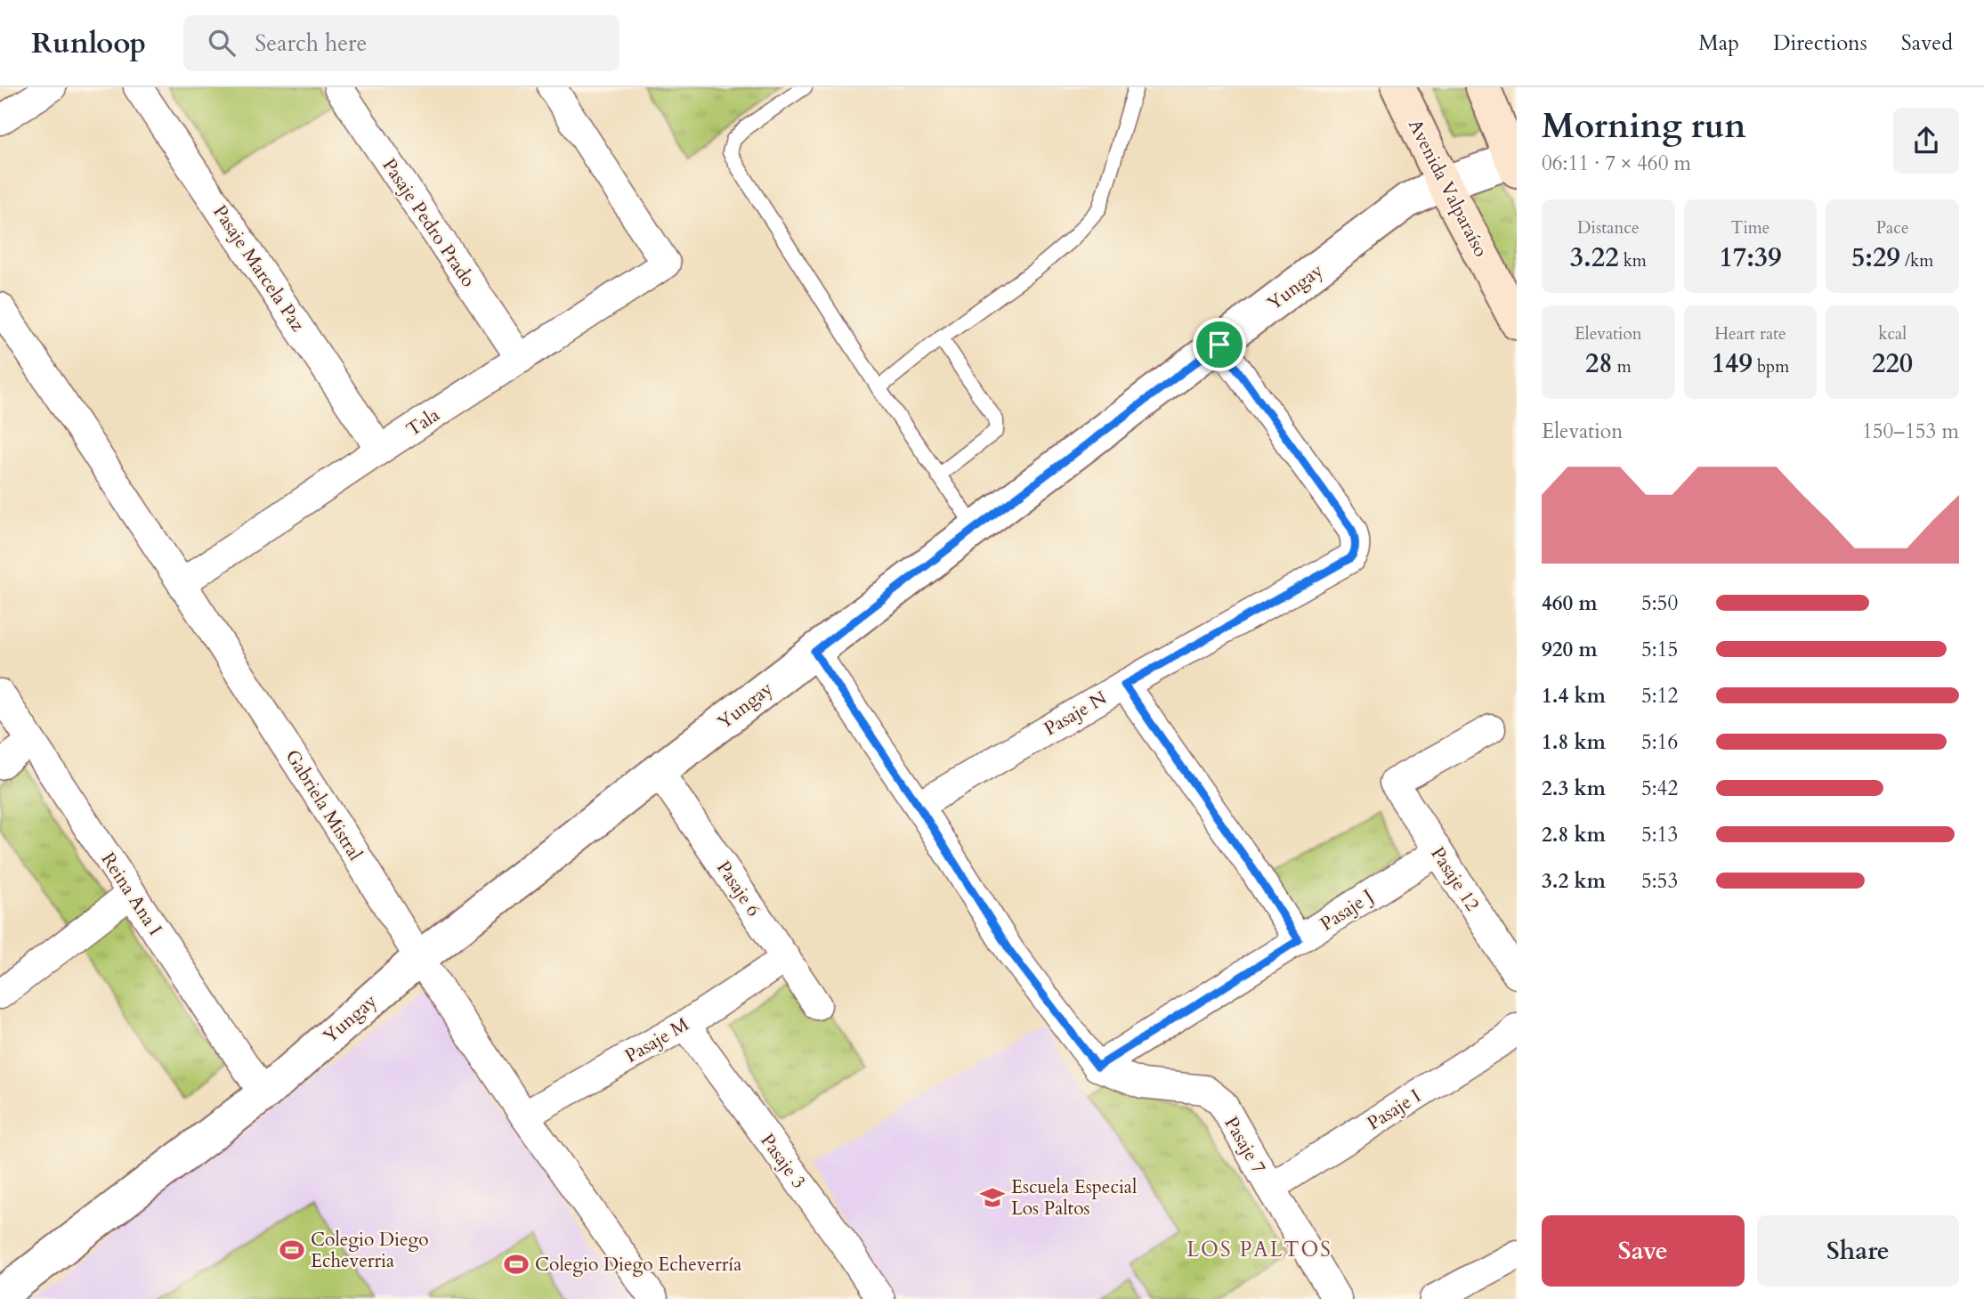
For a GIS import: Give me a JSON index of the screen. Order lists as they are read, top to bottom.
{
  "streets": {
    "main road": ["Avenida Valparaíso"],
    "street": [
      "Pasaje Pedro Prado",
      "Pasaje Marcela Paz",
      "Yungay",
      "Tala",
      "Pasaje N",
      "Gabriela Mistral",
      "Pasaje 12",
      "Pasaje 6",
      "Reina Ana I",
      "Pasaje J",
      "Pasaje M",
      "Pasaje I",
      "Pasaje 7",
      "Pasaje 3"
    ]
  },
  "crossings": [
    ["Avenida Valparaíso", "Yungay"],
    ["Pasaje Pedro Prado", "Tala"],
    ["Pasaje Marcela Paz", "Tala"],
    ["Yungay", "Pasaje N"],
    ["Yungay", "Gabriela Mistral"],
    ["Yungay", "Pasaje 6"],
    ["Yungay", "Reina Ana I"],
    ["Tala", "Gabriela Mistral"],
    ["Gabriela Mistral", "Pasaje M"],
    ["Pasaje 12", "Pasaje J"],
    ["Pasaje 6", "Pasaje M"],
    ["Pasaje J", "Pasaje 7"],
    ["Pasaje M", "Pasaje 3"],
    ["Pasaje I", "Pasaje 7"]
  ],
  "districts": ["LOS PALTOS"],
  "places": {
    "school or university": ["Escuela Especial Los Paltos"],
    "sports": ["Colegio Diego Echeverria", "Colegio Diego Echeverría"]
  },
  "page": {
    "header": "Runloop",
    "search": "Search here",
    "nav": ["Map", "Directions", "Saved"],
    "heading": ["Morning run", "06:11 · 7 × 460 m"],
    "stats": [
      ["Distance", "3.22 km"],
      ["Time", "17:39"],
      ["Pace", "5:29 /km"],
      ["Elevation", "28 m"],
      ["Heart rate", "149 bpm"],
      ["kcal", "220"]
    ],
    "chart": ["Elevation", "150–153 m"],
    "list": [
      {
        "name": "460 m",
        "note": "5:50"
      },
      {
        "name": "920 m",
        "note": "5:15"
      },
      {
        "name": "1.4 km",
        "note": "5:12"
      },
      {
        "name": "1.8 km",
        "note": "5:16"
      },
      {
        "name": "2.3 km",
        "note": "5:42"
      },
      {
        "name": "2.8 km",
        "note": "5:13"
      },
      {
        "name": "3.2 km",
        "note": "5:53"
      }
    ],
    "buttons": ["Save", "Share"]
  }
}
